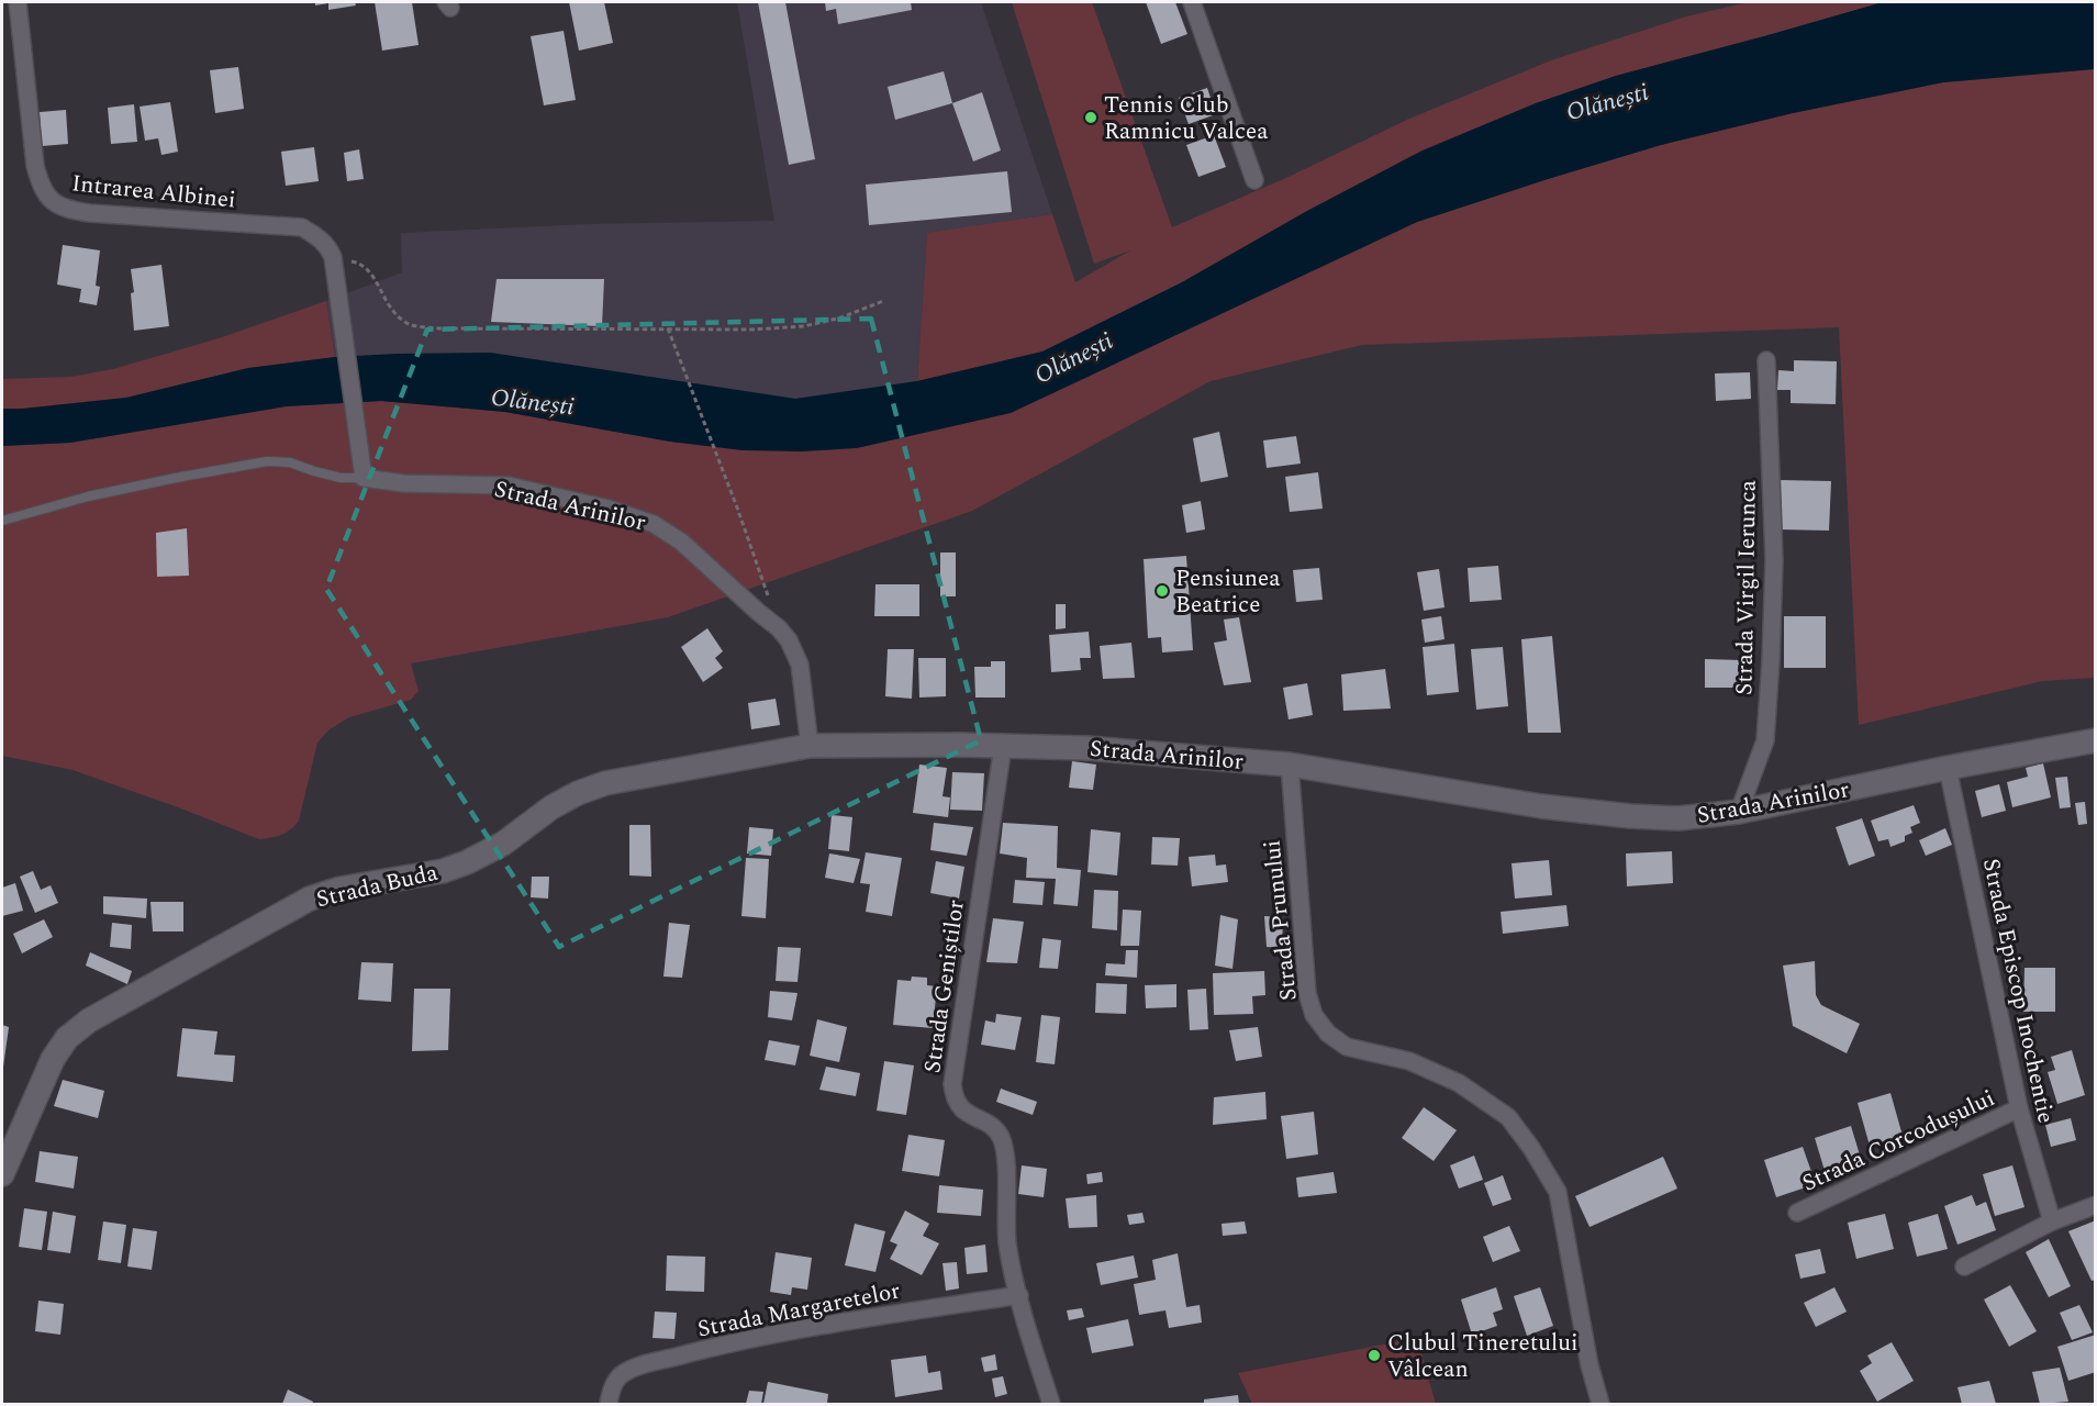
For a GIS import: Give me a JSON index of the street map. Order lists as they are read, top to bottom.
{
  "streets": {
    "street": [
      "Intrarea Albinei",
      "Strada Arinilor",
      "Strada Virgil Ierunca",
      "Strada Buda",
      "Strada Prunului",
      "Strada Geniștilor",
      "Strada Episcop Inochentie",
      "Strada Corcodușului",
      "Strada Margaretelor"
    ]
  },
  "crossings": [
    ["Strada Arinilor", "Strada Virgil Ierunca"],
    ["Strada Arinilor", "Strada Buda"],
    ["Strada Arinilor", "Strada Prunului"],
    ["Strada Arinilor", "Strada Geniștilor"],
    ["Strada Arinilor", "Strada Episcop Inochentie"],
    ["Strada Geniștilor", "Strada Margaretelor"],
    ["Strada Episcop Inochentie", "Strada Corcodușului"]
  ],
  "water": ["Olănești"],
  "places": ["Tennis Club Ramnicu Valcea", "Pensiunea Beatrice", "Clubul Tineretului Vâlcean"]
}
